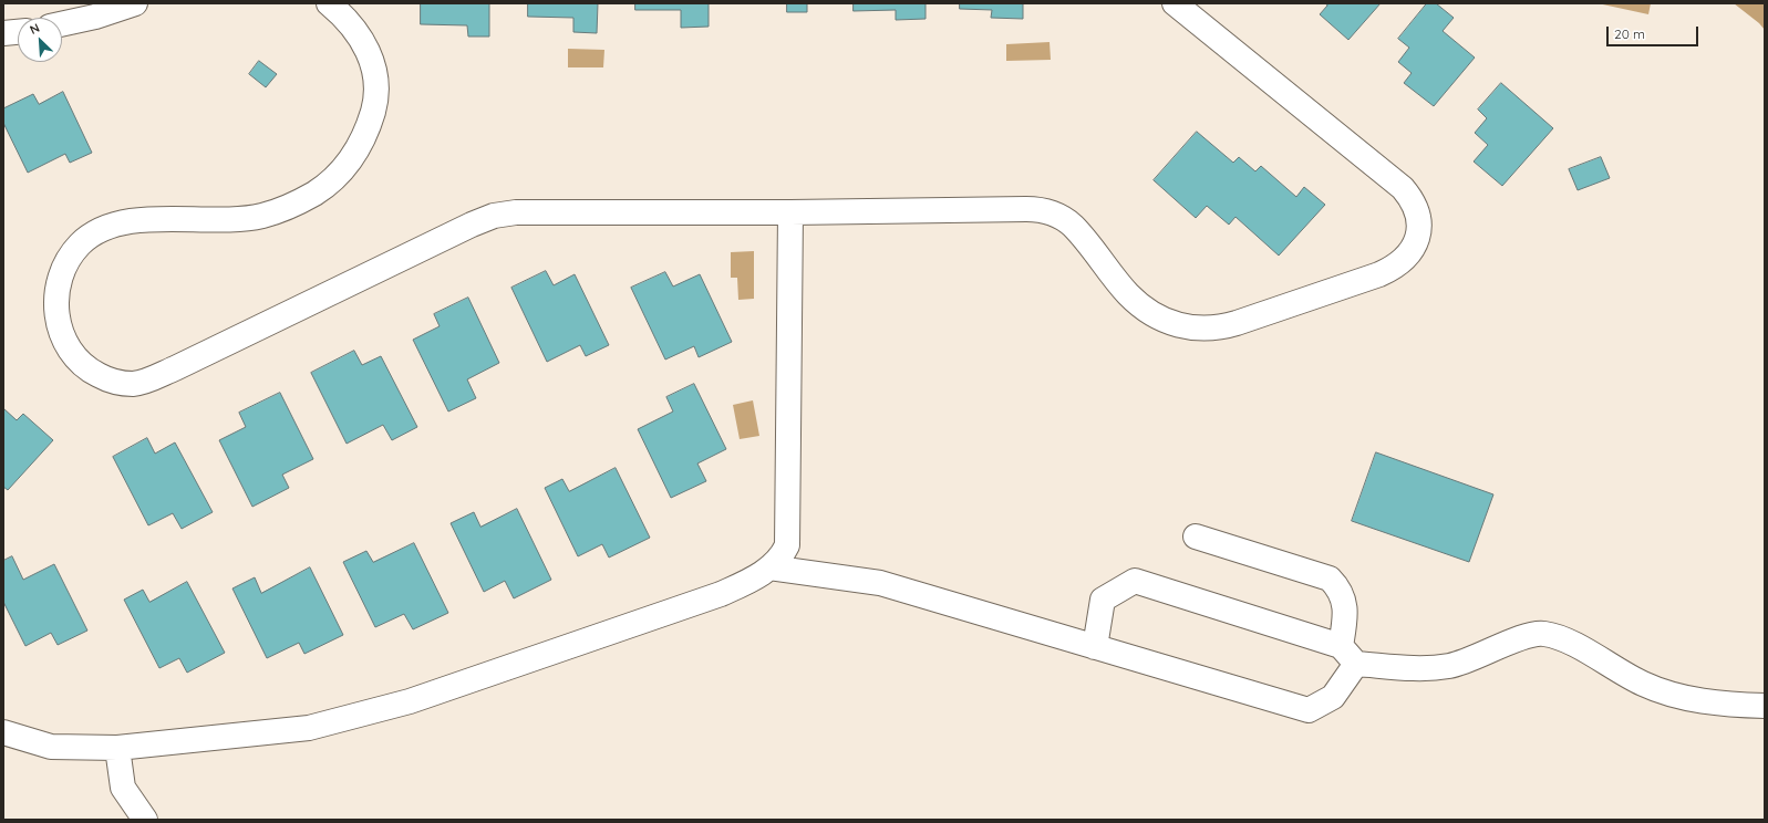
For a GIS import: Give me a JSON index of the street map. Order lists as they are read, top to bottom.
{
  "scale_bar": "20 m",
  "north": "top left"
}
